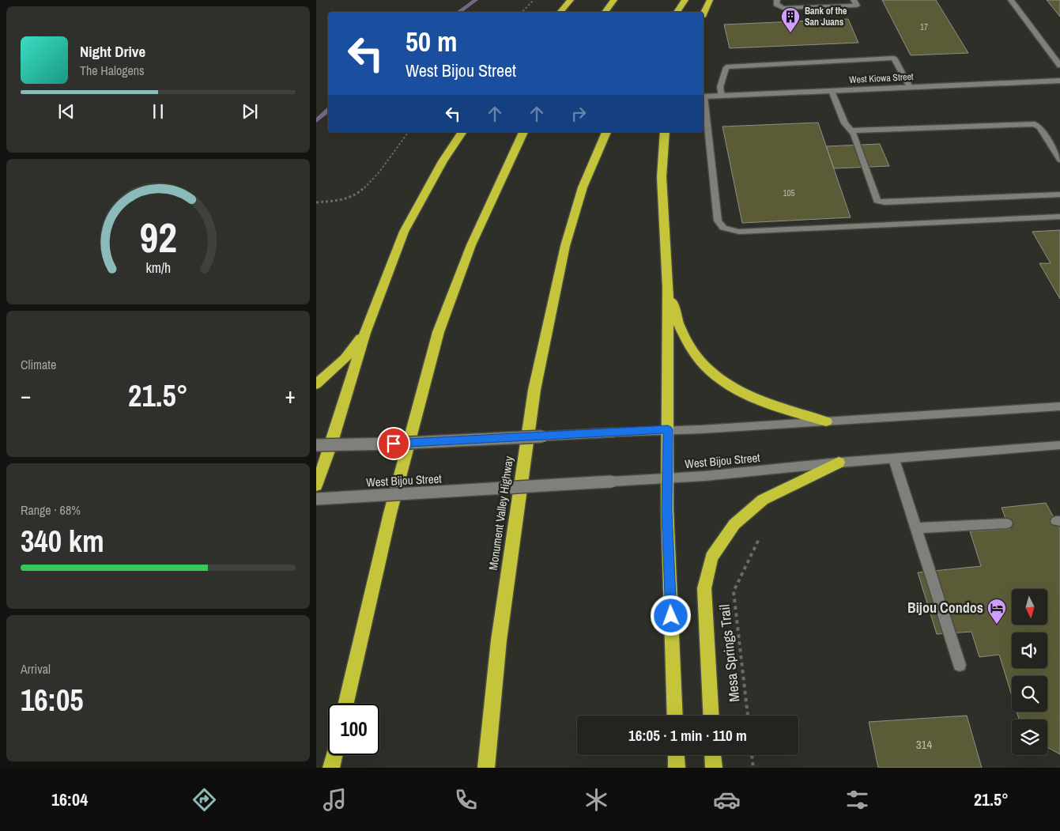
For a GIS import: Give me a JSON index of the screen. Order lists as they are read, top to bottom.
{
  "streets": {
    "highway": ["Monument Valley Highway"],
    "main road": ["West Kiowa Street", "West Bijou Street"],
    "path": ["Mesa Springs Trail"]
  },
  "places": {
    "building": ["Bank of the San Juans"],
    "hotel": ["Bijou Condos"]
  },
  "house_numbers": ["17", "105", "314"],
  "north": "bottom",
  "page": {
    "turn": ["50 m", "West Bijou Street"],
    "song": ["Night Drive", "The Halogens"],
    "tile": [
      "Climate",
      ["Range · 68%", "340 km"],
      ["Arrival", "16:05"]
    ],
    "heat": ["−", "21.5°", "+"],
    "limit": "100",
    "trip": "16:05 · 1 min · 110 m",
    "tabs": ["16:04", "21.5°"],
    "gauge": ["92", "km/h"]
  }
}
